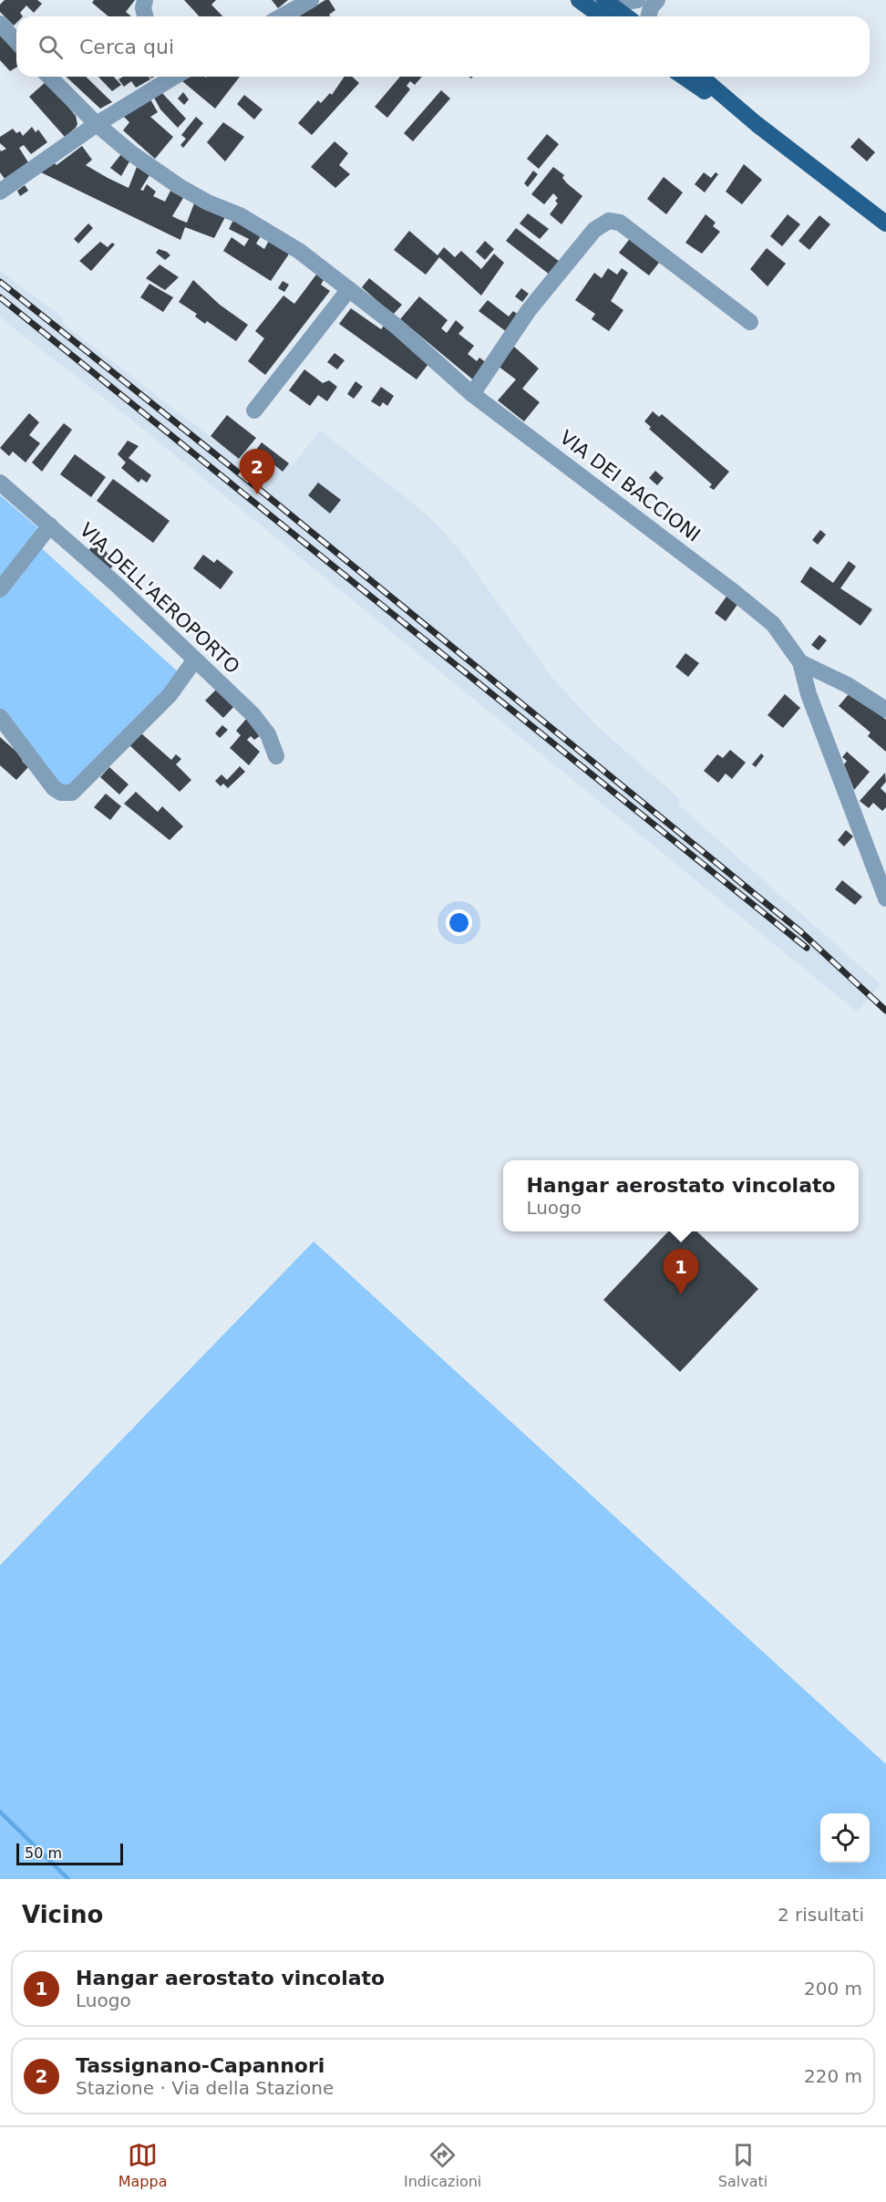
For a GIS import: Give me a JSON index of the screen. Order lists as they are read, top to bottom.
{
  "streets": {
    "street": ["VIA DEI BACCIONI", "VIA DELL'AEROPORTO"]
  },
  "scale_bar": "50 m",
  "page": {
    "search": "Cerca qui",
    "pins": ["2", "1"],
    "popup": ["Hangar aerostato vincolato", "Luogo"],
    "scale": "50 m",
    "heading": ["Vicino", "2 risultati"],
    "list": [
      {
        "mark": "1",
        "name": "Hangar aerostato vincolato",
        "note": "Luogo",
        "value": "200 m"
      },
      {
        "mark": "2",
        "name": "Tassignano-Capannori",
        "note": "Stazione · Via della Stazione",
        "value": "220 m"
      }
    ],
    "nav": ["Mappa", "Indicazioni", "Salvati"]
  }
}
